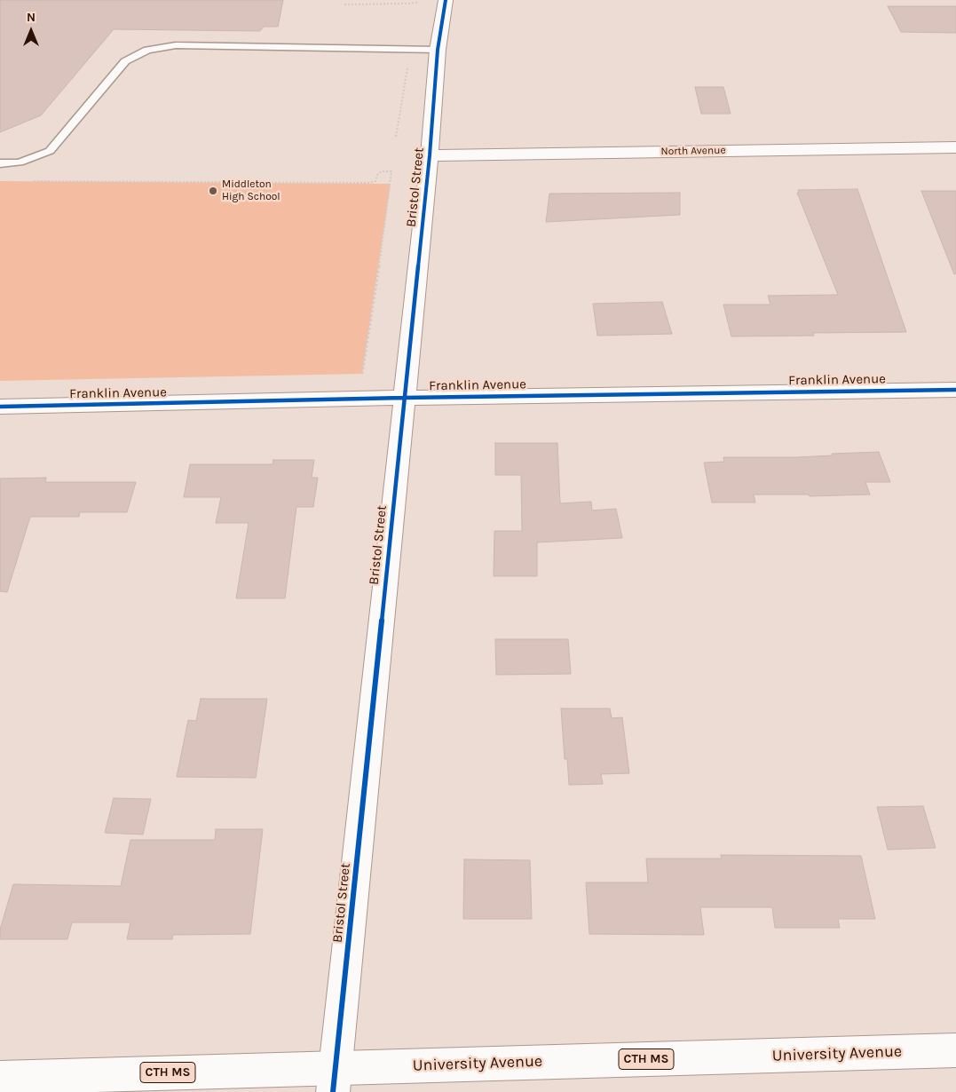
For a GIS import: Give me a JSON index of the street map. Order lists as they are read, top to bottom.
{
  "streets": {
    "street": [
      "North Avenue",
      "Bristol Street",
      "Franklin Avenue",
      "University Avenue",
      "CTH MS"
    ]
  },
  "crossings": [
    ["North Avenue", "Bristol Street"],
    ["Bristol Street", "Franklin Avenue"],
    ["Bristol Street", "University Avenue"]
  ],
  "places": ["Middleton High School"],
  "north": "top"
}
